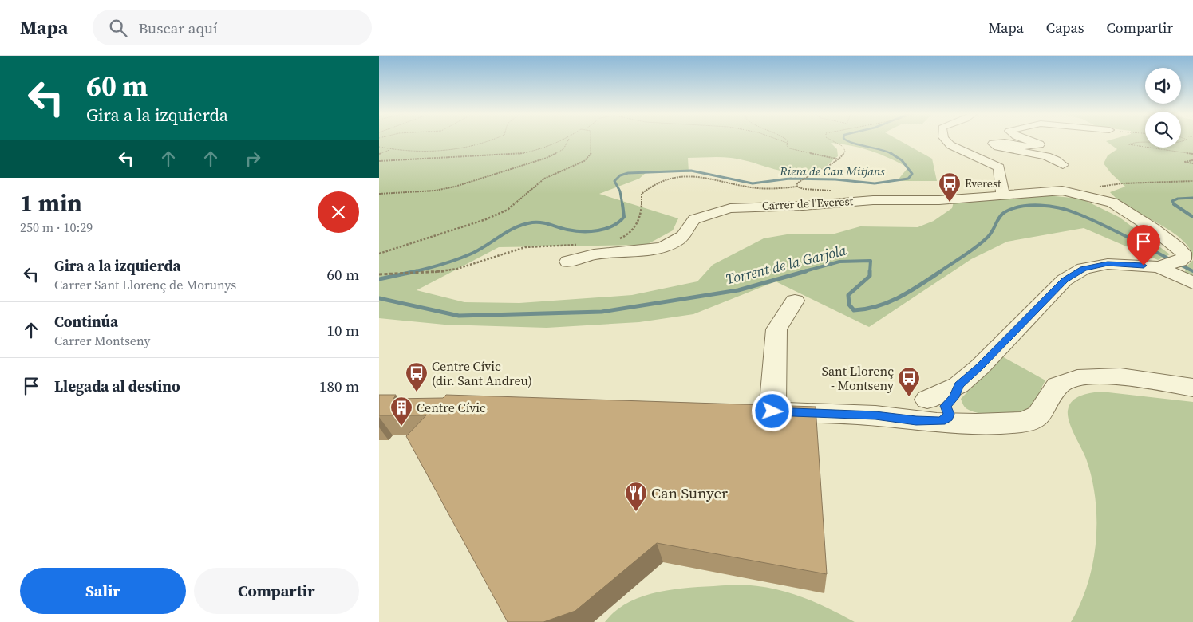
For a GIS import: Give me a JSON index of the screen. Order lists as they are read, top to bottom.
{
  "streets": {
    "street": ["Carrer de l'Everest"]
  },
  "water": ["Riera de Can Mitjans", "Torrent de la Garjola"],
  "places": {
    "bus stop": ["Everest", "Centre Cívic (dir. Sant Andreu)", "Sant Llorenç - Montseny"],
    "building": ["Centre Cívic"],
    "restaurant": ["Can Sunyer"]
  },
  "page": {
    "header": "Mapa",
    "search": "Buscar aquí",
    "nav": ["Mapa", "Capas", "Compartir"],
    "turn": ["60 m", "Gira a la izquierda"],
    "heading": ["1 min", "250 m · 10:29"],
    "list": [
      {
        "name": "Gira a la izquierda",
        "note": "Carrer Sant Llorenç de Morunys",
        "value": "60 m"
      },
      {
        "name": "Continúa",
        "note": "Carrer Montseny",
        "value": "10 m"
      },
      {
        "name": "Llegada al destino",
        "value": "180 m"
      }
    ],
    "buttons": ["Salir", "Compartir"]
  }
}
